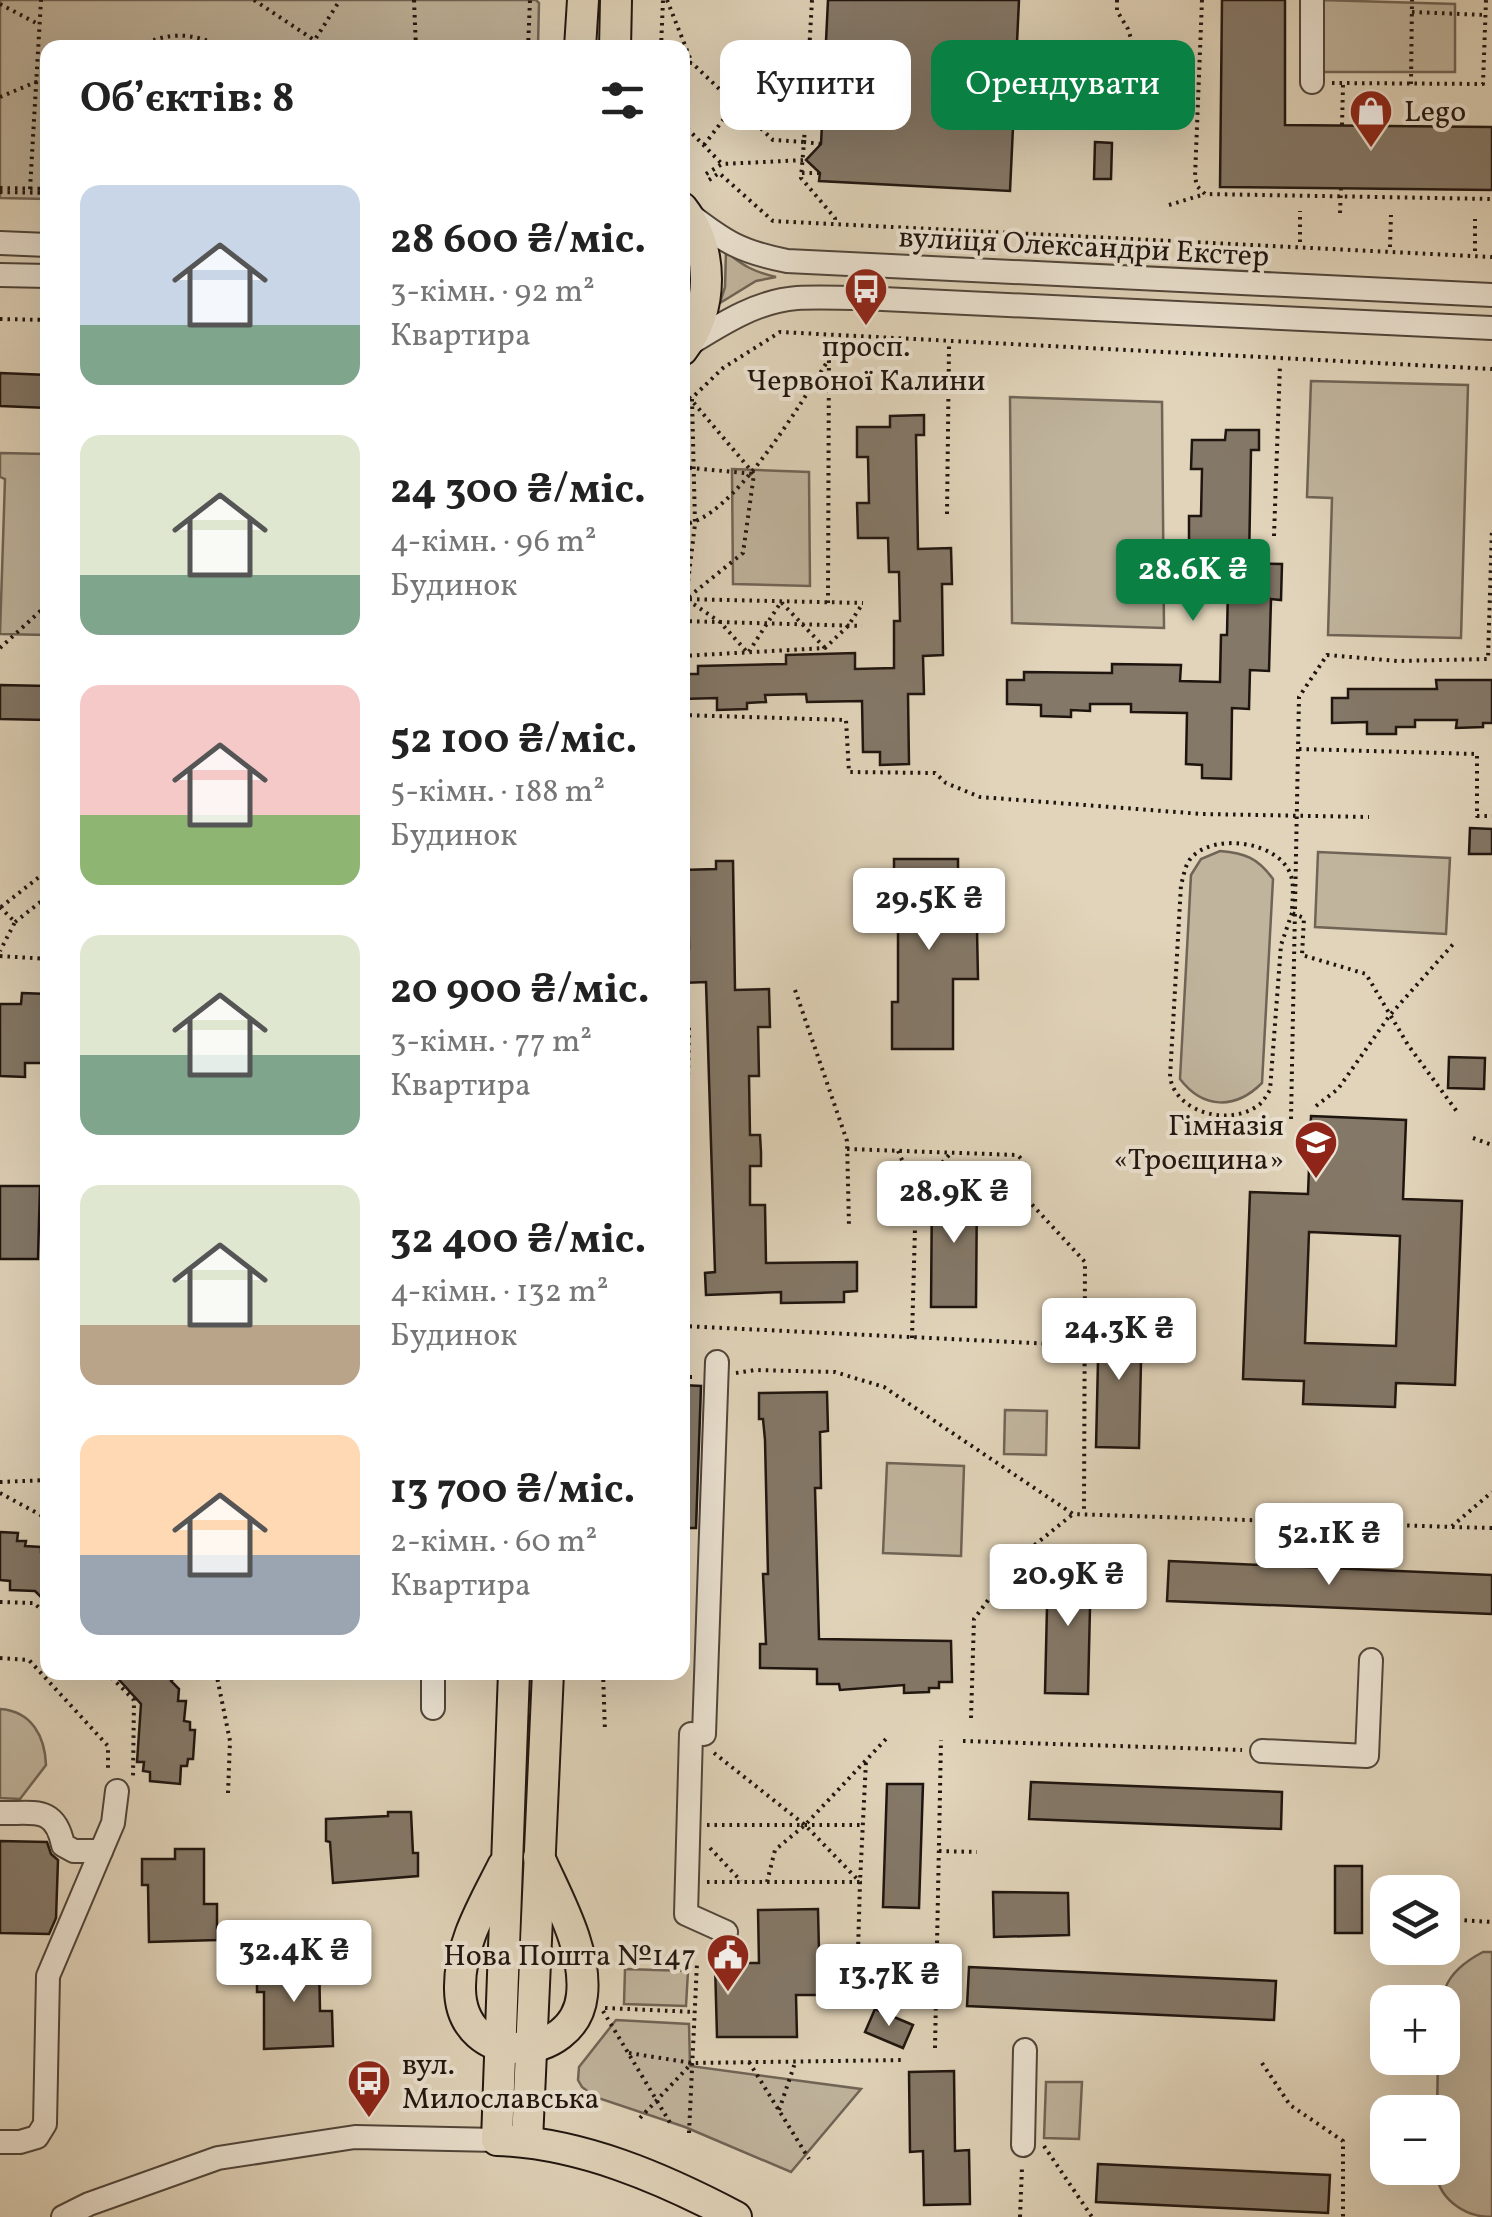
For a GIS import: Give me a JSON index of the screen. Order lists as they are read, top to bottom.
{
  "streets": {
    "street": ["вулиця Олександри Екстер"]
  },
  "places": {
    "shop": ["Lego"],
    "bus stop": ["просп. Червоної Калини", "вул. Милославська"],
    "school or university": ["Гімназія «Троєщина»"],
    "public building": ["Нова Пошта №147"]
  },
  "page": {
    "chip": ["Купити", "Орендувати"],
    "heading": "Об’єктів: 8",
    "list": [
      {
        "name": "28 600 ₴/міс.",
        "note": "3-кімн. · 92 m² · Квартира"
      },
      {
        "name": "24 300 ₴/міс.",
        "note": "4-кімн. · 96 m² · Будинок"
      },
      {
        "name": "52 100 ₴/міс.",
        "note": "5-кімн. · 188 m² · Будинок"
      },
      {
        "name": "20 900 ₴/міс.",
        "note": "3-кімн. · 77 m² · Квартира"
      },
      {
        "name": "32 400 ₴/міс.",
        "note": "4-кімн. · 132 m² · Будинок"
      },
      {
        "name": "13 700 ₴/міс.",
        "note": "2-кімн. · 60 m² · Квартира"
      }
    ],
    "price": [
      "28.6K ₴",
      "29.5K ₴",
      "28.9K ₴",
      "24.3K ₴",
      "52.1K ₴",
      "20.9K ₴",
      "32.4K ₴",
      "13.7K ₴"
    ],
    "map_buttons": ["+", "−"]
  }
}
